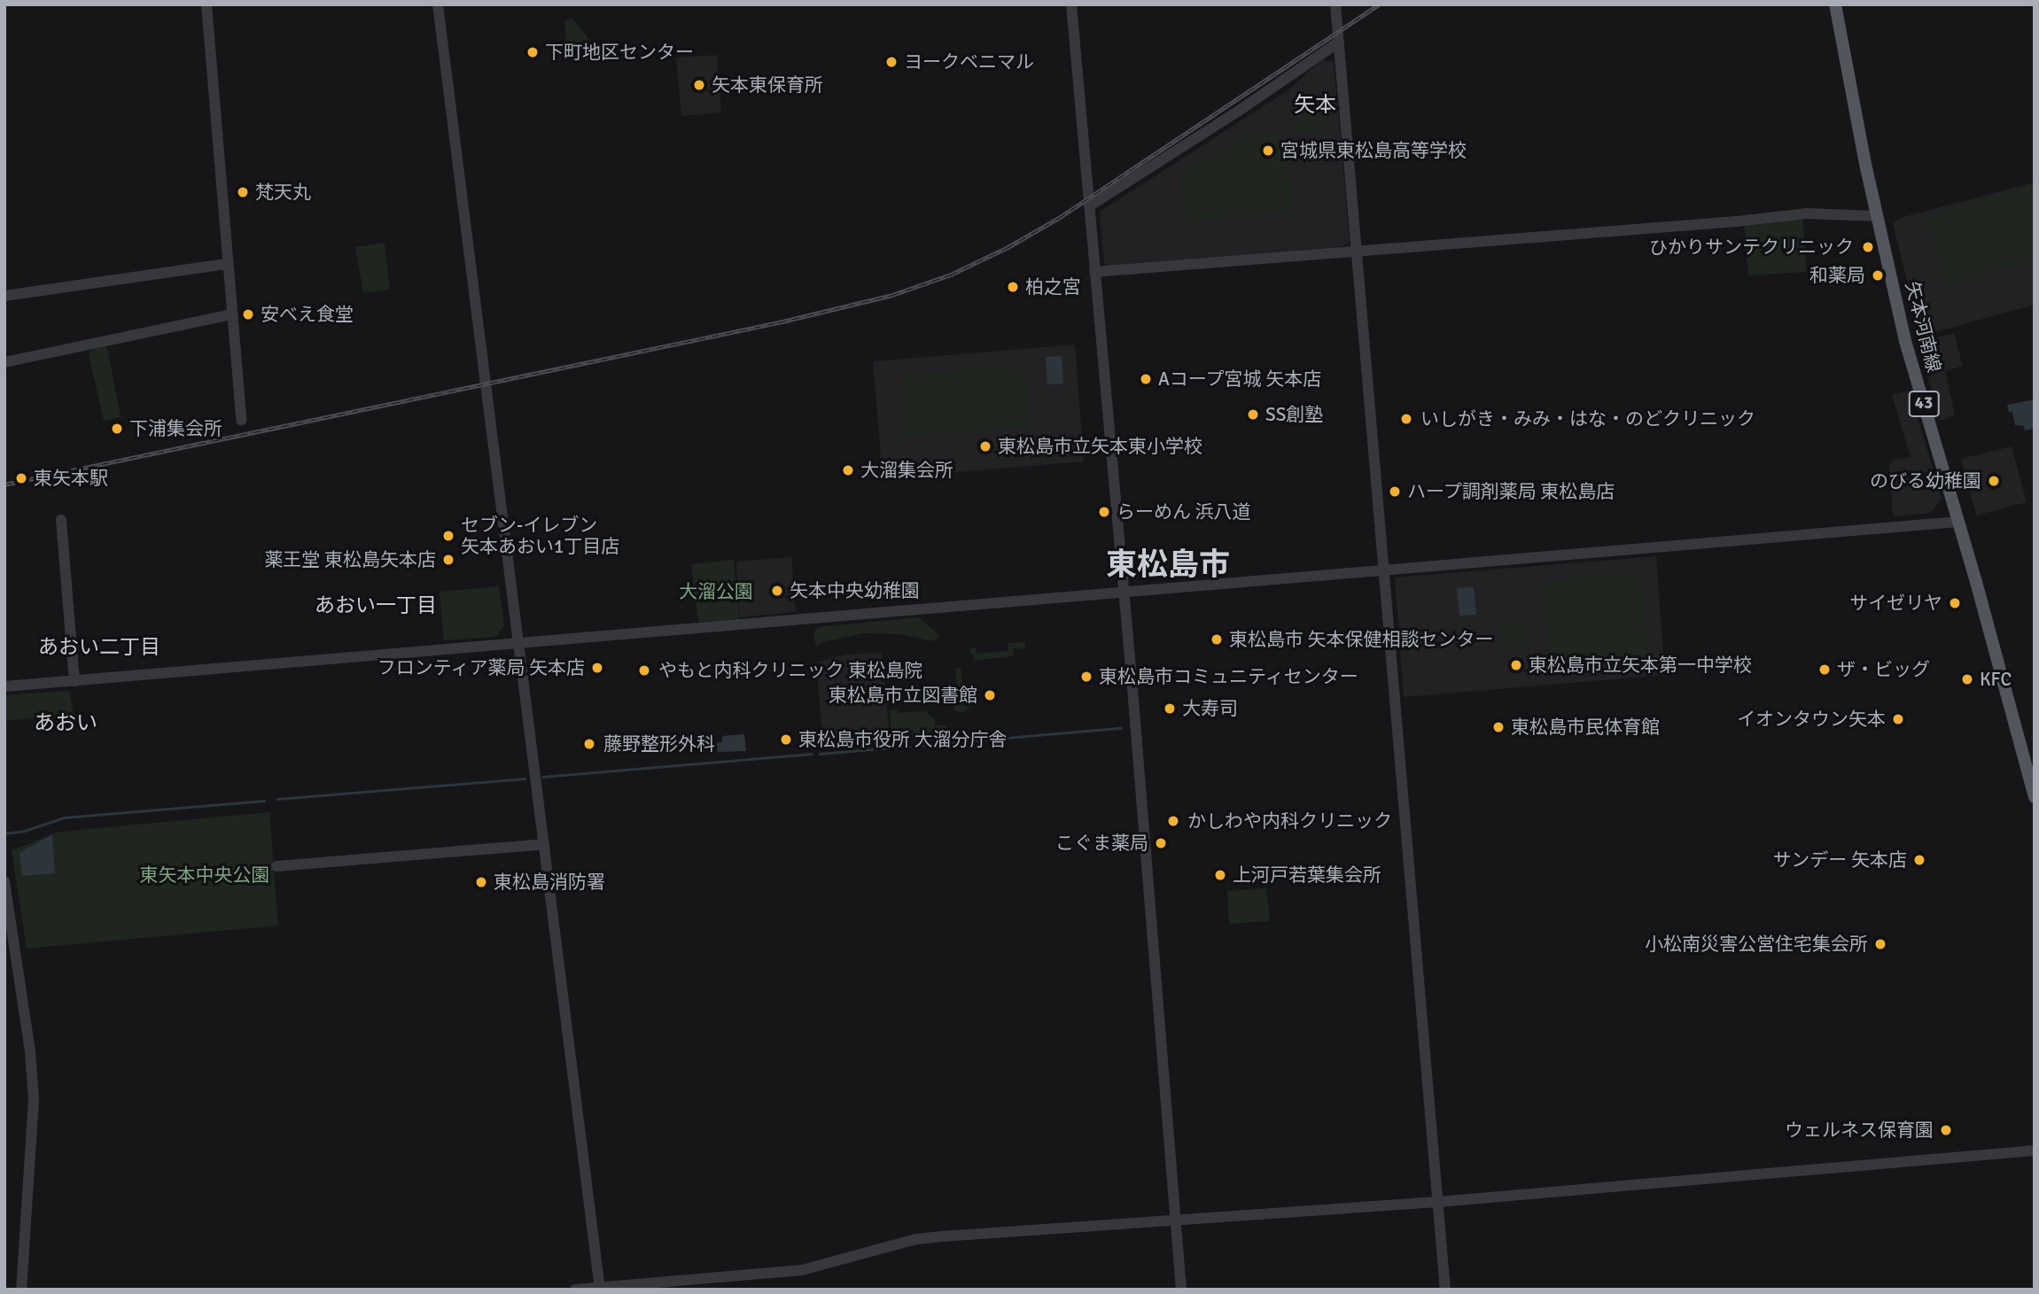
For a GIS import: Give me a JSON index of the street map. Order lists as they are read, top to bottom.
{
  "streets": {
    "main road": ["矢本河南線", "43"]
  },
  "districts": [
    "矢本",
    "東松島市",
    "あおい一丁目",
    "あおい二丁目",
    "あおい"
  ],
  "parks": ["大溜公園", "東矢本中央公園"],
  "places": [
    "下町地区センター",
    "ヨークベニマル",
    "矢本東保育所",
    "宮城県東松島高等学校",
    "梵天丸",
    "ひかりサンテクリニック",
    "和薬局",
    "柏之宮",
    "安べえ食堂",
    "Aコープ宮城 矢本店",
    "SS創塾",
    "いしがき・みみ・はな・のどクリニック",
    "下浦集会所",
    "東松島市立矢本東小学校",
    "大溜集会所",
    "東矢本駅",
    "のびる幼稚園",
    "ハープ調剤薬局 東松島店",
    "らーめん 浜八道",
    "セブン-イレブン 矢本あおい1丁目店",
    "薬王堂 東松島矢本店",
    "矢本中央幼稚園",
    "サイゼリヤ",
    "東松島市 矢本保健相談センター",
    "東松島市立矢本第一中学校",
    "フロンティア薬局 矢本店",
    "ザ・ビッグ",
    "やもと内科クリニック 東松島院",
    "東松島市コミュニティセンター",
    "KFC",
    "東松島市立図書館",
    "大寿司",
    "イオンタウン矢本",
    "東松島市民体育館",
    "東松島市役所 大溜分庁舎",
    "藤野整形外科",
    "かしわや内科クリニック",
    "こぐま薬局",
    "サンデー 矢本店",
    "上河戸若葉集会所",
    "東松島消防署",
    "小松南災害公営住宅集会所",
    "ウェルネス保育園"
  ]
}
